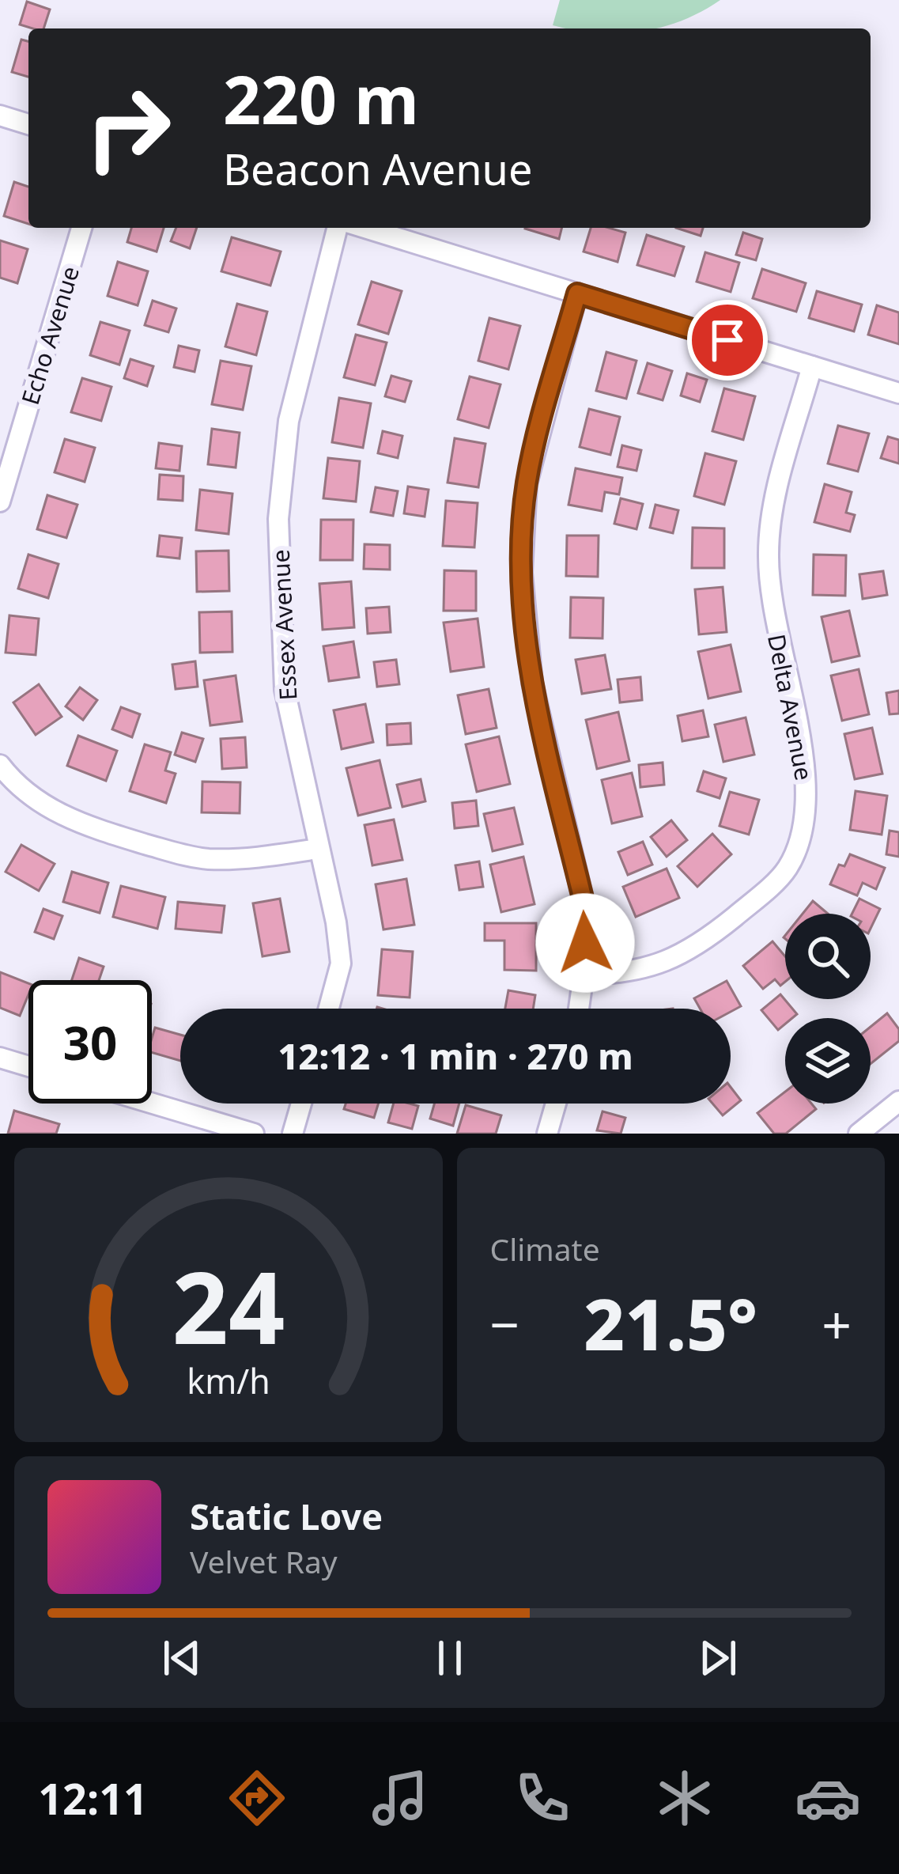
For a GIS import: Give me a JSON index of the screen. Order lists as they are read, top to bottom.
{
  "streets": {
    "street": ["Echo Avenue", "Essex Avenue", "Delta Avenue"]
  },
  "page": {
    "turn": ["220 m", "Beacon Avenue"],
    "limit": "30",
    "trip": "12:12 · 1 min · 270 m",
    "tile": "Climate",
    "heat": ["−", "21.5°", "+"],
    "song": ["Static Love", "Velvet Ray"],
    "tabs": "12:11",
    "gauge": ["24", "km/h"]
  }
}
